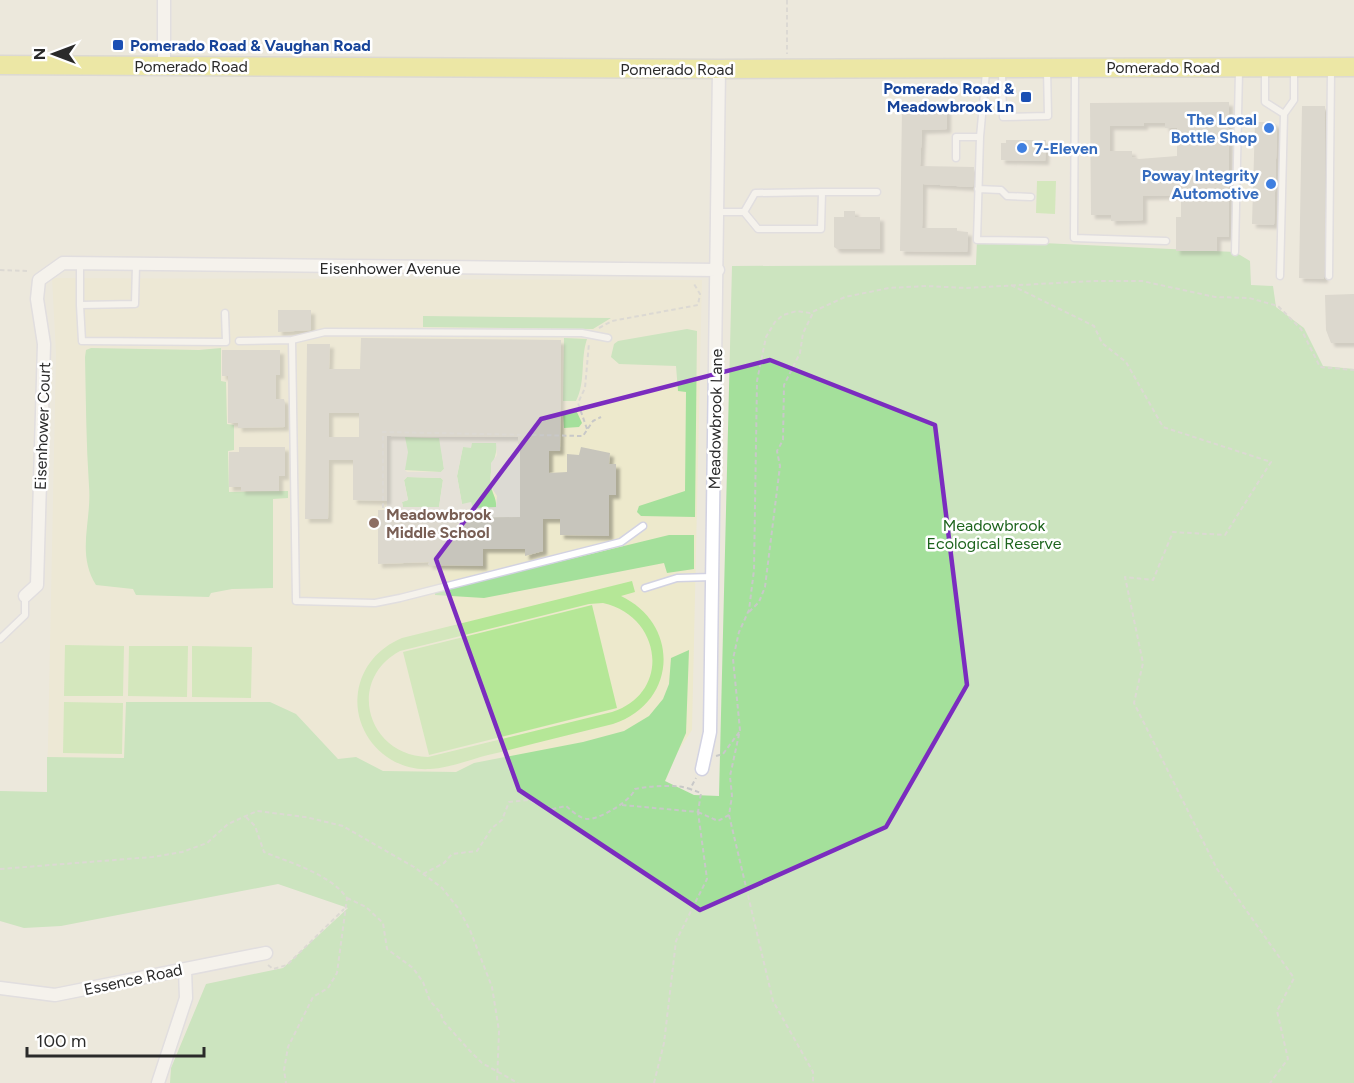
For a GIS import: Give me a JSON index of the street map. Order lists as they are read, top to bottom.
{
  "streets": {
    "main road": ["Pomerado Road"],
    "street": [
      "Eisenhower Avenue",
      "Meadowbrook Lane",
      "Eisenhower Court",
      "Essence Road"
    ]
  },
  "crossings": [
    ["Pomerado Road", "Meadowbrook Lane"],
    ["Eisenhower Avenue", "Meadowbrook Lane"],
    ["Eisenhower Avenue", "Eisenhower Court"]
  ],
  "parks": ["Meadowbrook Ecological Reserve"],
  "places": {
    "transit": ["Pomerado Road & Vaughan Road", "Pomerado Road & Meadowbrook Ln"],
    "other": [
      "The Local Bottle Shop",
      "7-Eleven",
      "Poway Integrity Automotive",
      "Meadowbrook Middle School"
    ]
  },
  "scale_bar": "100 m",
  "north": "left"
}
